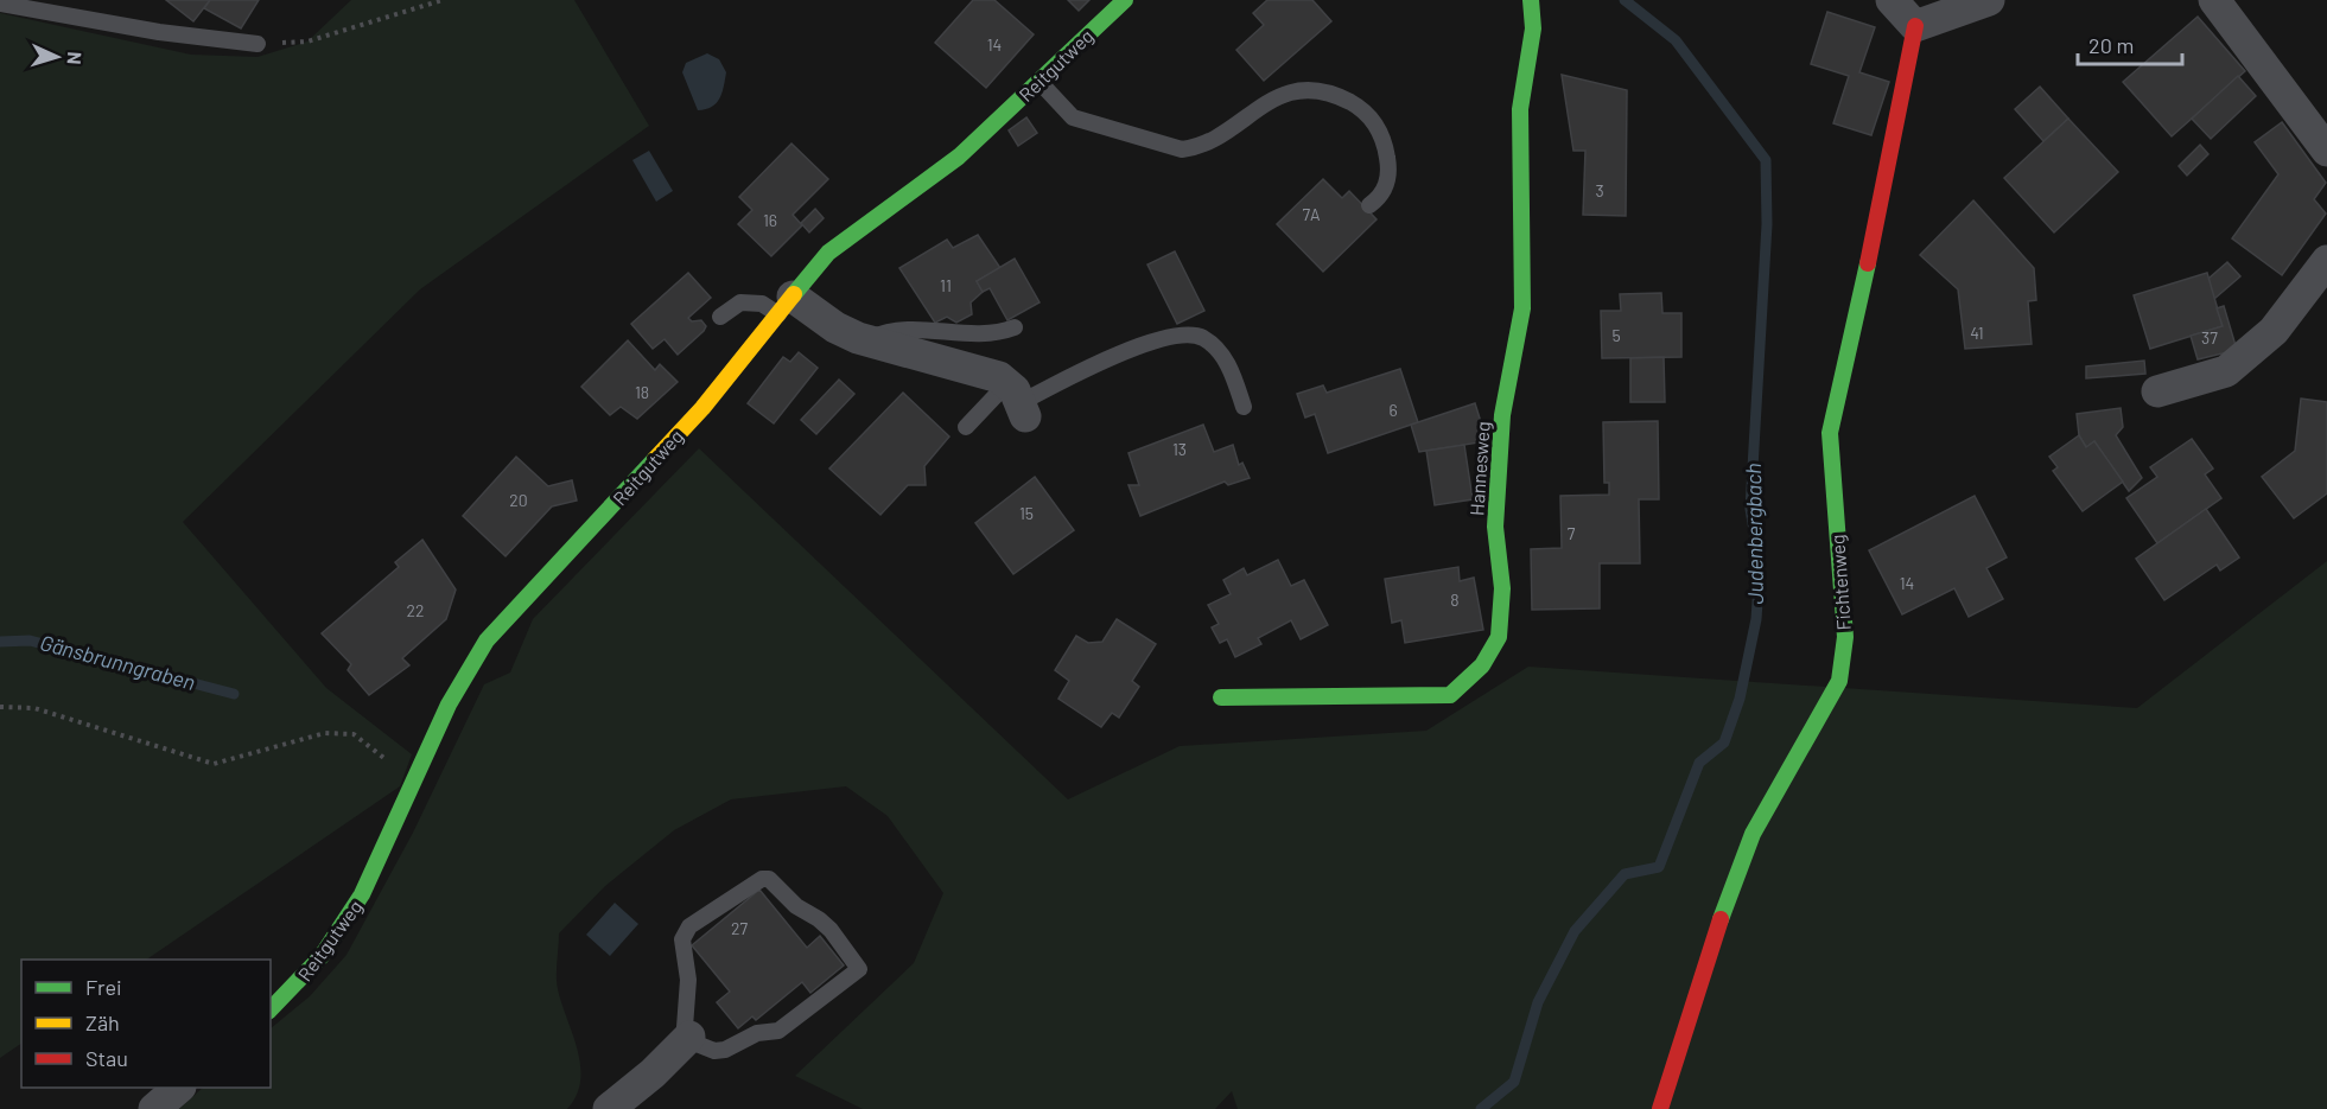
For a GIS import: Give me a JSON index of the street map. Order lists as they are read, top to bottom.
{
  "streets": {
    "street": ["Reitgutweg", "Hannesweg", "Fichtenweg"]
  },
  "water": ["Judenbergbach", "Gänsbrunngraben"],
  "house_numbers": [
    "14",
    "3",
    "7A",
    "16",
    "11",
    "41",
    "5",
    "37",
    "18",
    "6",
    "13",
    "20",
    "15",
    "7",
    "14",
    "8",
    "22",
    "27"
  ],
  "legend": ["Frei", "Zäh", "Stau"],
  "scale_bar": "20 m",
  "north": "right"
}
